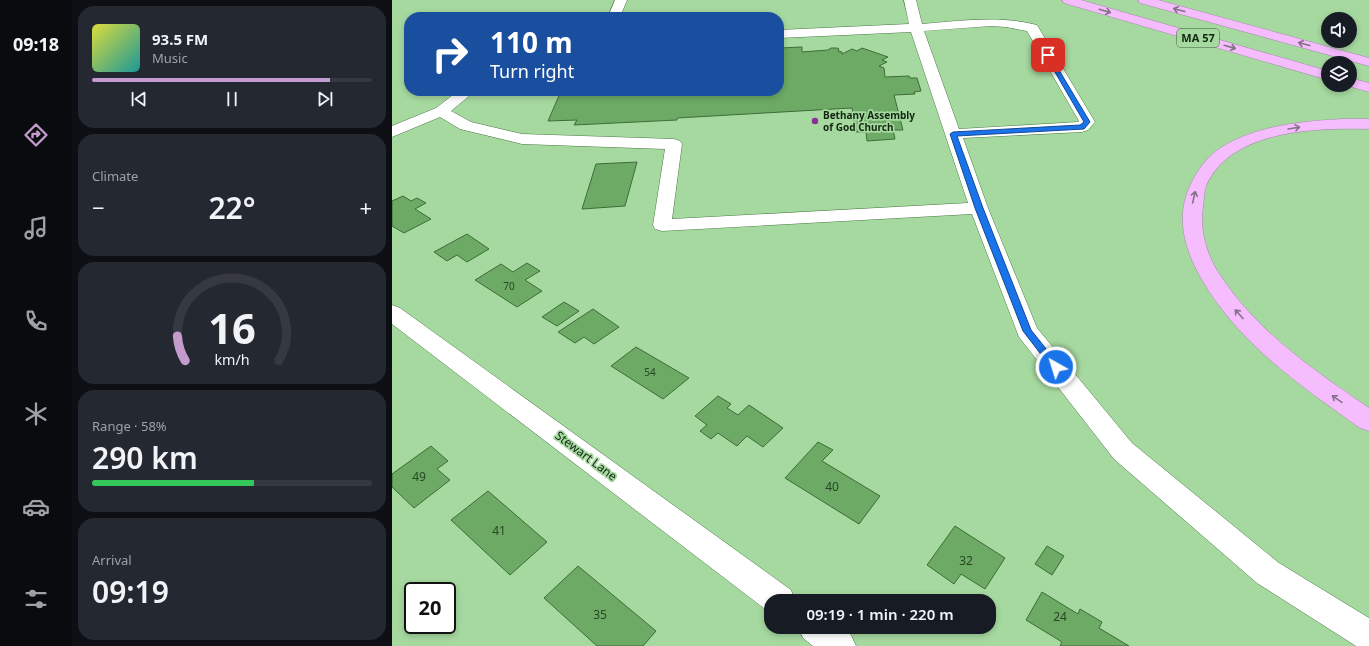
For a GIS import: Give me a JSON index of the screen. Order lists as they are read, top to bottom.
{
  "streets": {
    "highway": ["MA 57"],
    "street": ["Stewart Lane"]
  },
  "places": ["Bethany Assembly of God Church"],
  "house_numbers": [
    "70",
    "54",
    "49",
    "40",
    "41",
    "32",
    "35",
    "24"
  ],
  "page": {
    "tabs": "09:18",
    "turn": ["110 m", "Turn right"],
    "song": ["93.5 FM", "Music"],
    "tile": [
      "Climate",
      ["Range · 58%", "290 km"],
      ["Arrival", "09:19"]
    ],
    "heat": ["−", "22°", "+"],
    "limit": "20",
    "trip": "09:19 · 1 min · 220 m",
    "gauge": ["16", "km/h"]
  }
}
